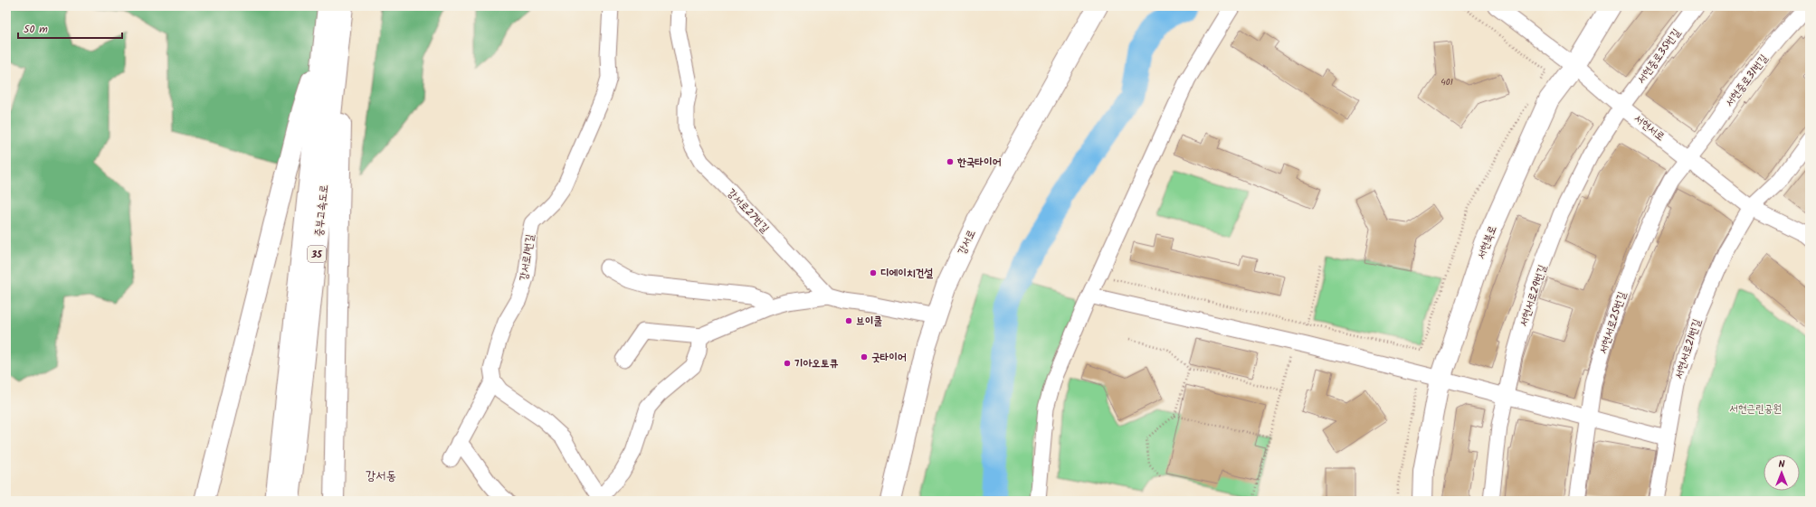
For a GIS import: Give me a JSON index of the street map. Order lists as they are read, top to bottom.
{
  "streets": {
    "main road": [
      "중부고속도로",
      "강서로",
      "서현북로",
      "35"
    ],
    "street": [
      "서현중로35번길",
      "서현중로31번길",
      "서현서로",
      "강서로27번길",
      "강서로1번길",
      "서현서로29번길",
      "서현서로25번길",
      "서현서로21번길"
    ]
  },
  "crossings": [
    ["서현중로35번길", "서현서로"],
    ["서현중로35번길", "서현서로29번길"],
    ["서현중로31번길", "서현서로"],
    ["서현중로31번길", "서현서로25번길"],
    ["서현서로", "서현북로"],
    ["서현서로", "서현서로29번길"],
    ["서현서로", "서현서로25번길"],
    ["서현서로", "서현서로21번길"]
  ],
  "districts": ["강서동"],
  "parks": ["서현근린공원"],
  "places": [
    "한국타이어",
    "디에이치건설",
    "브이쿨",
    "굿타이어",
    "기아오토큐"
  ],
  "house_numbers": ["401"],
  "scale_bar": "50 m",
  "north": "top"
}
